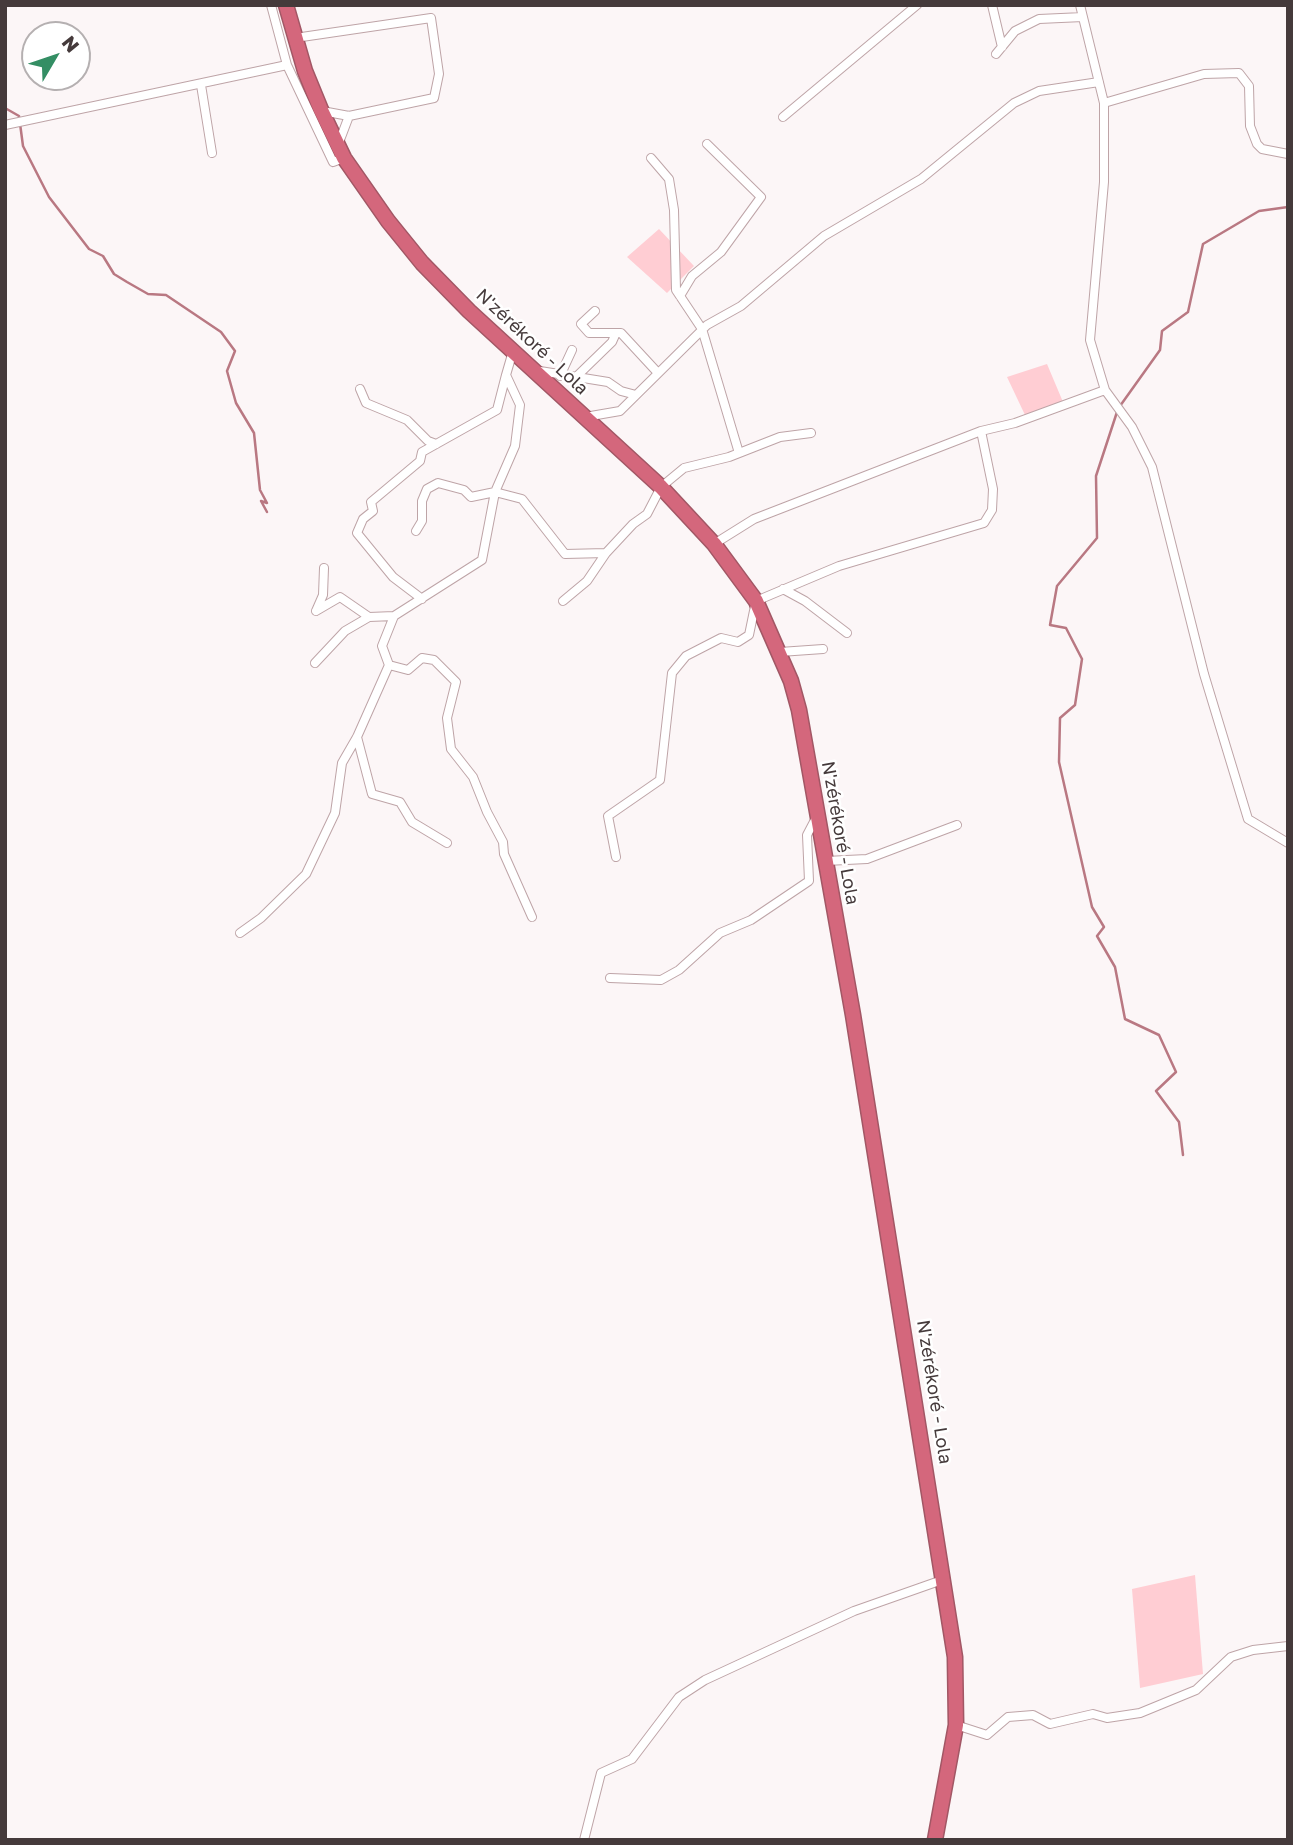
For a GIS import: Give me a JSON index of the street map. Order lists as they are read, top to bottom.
{
  "streets": {
    "highway": ["N'zérékoré - Lola"]
  },
  "north": "top right"
}
